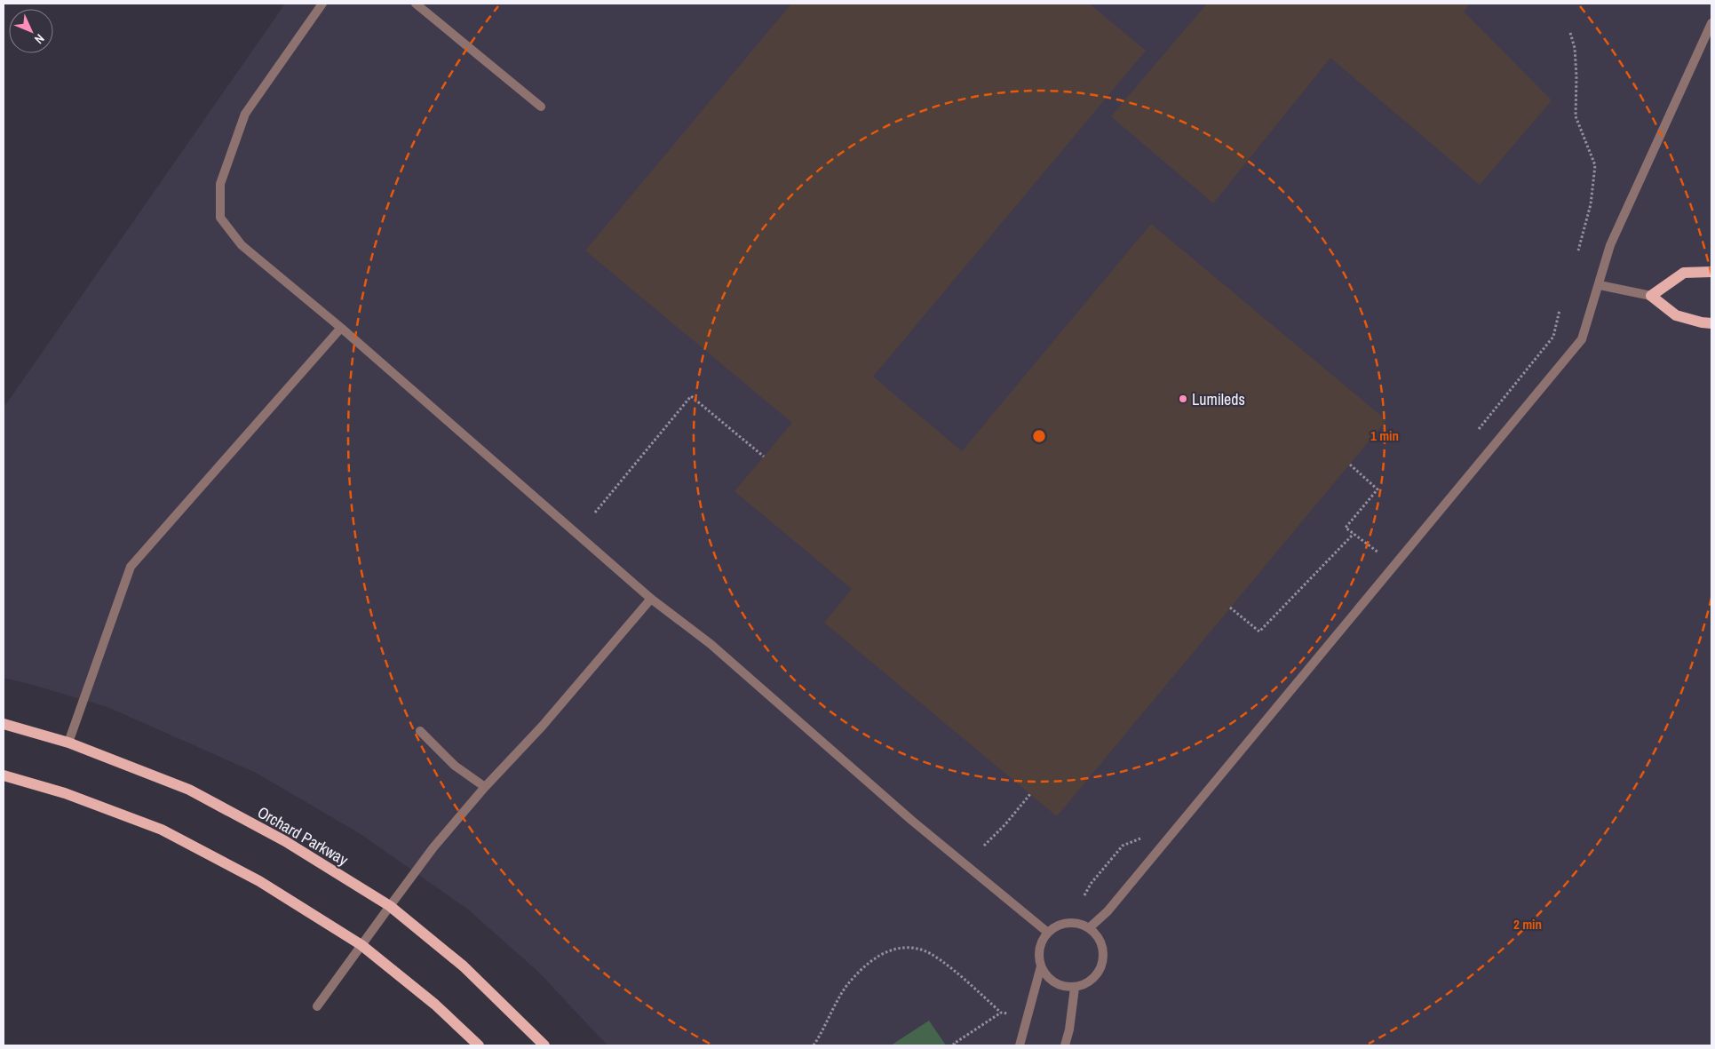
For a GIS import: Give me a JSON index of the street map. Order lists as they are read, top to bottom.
{
  "streets": {
    "main road": ["Orchard Parkway"]
  },
  "places": ["Lumileds"],
  "north": "bottom right",
  "rings": ["1 min", "2 min"]
}
